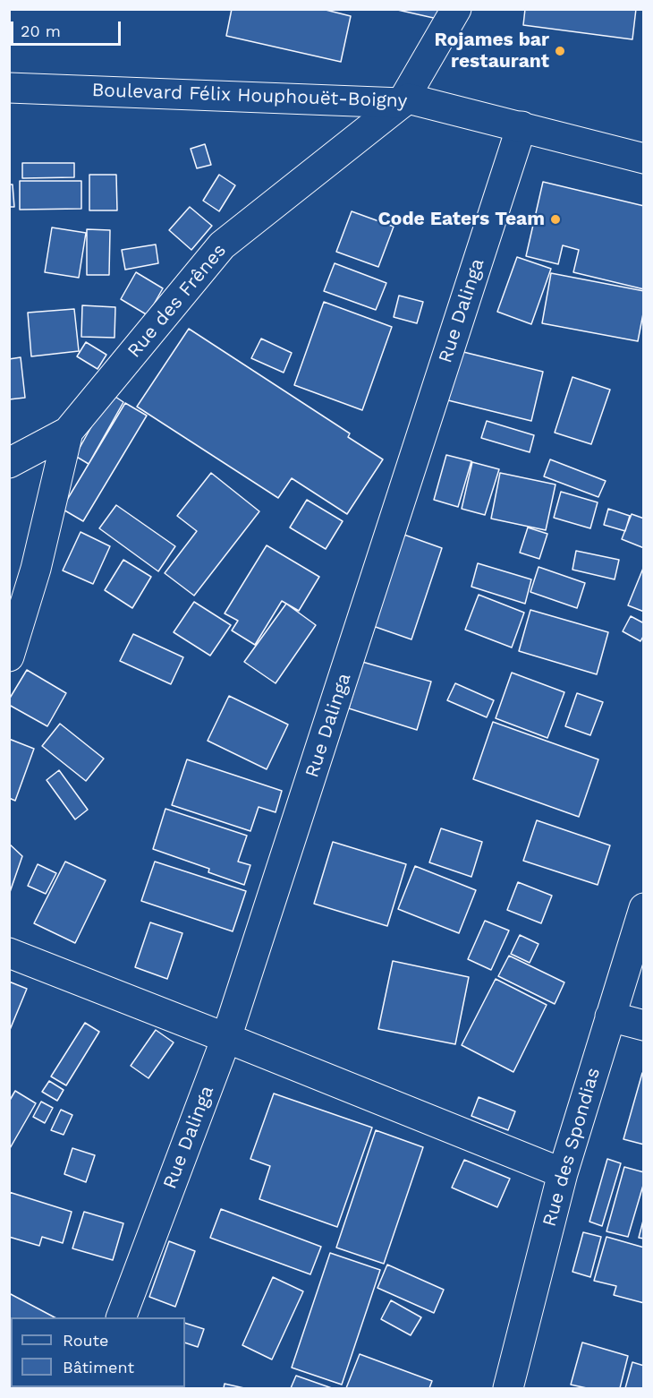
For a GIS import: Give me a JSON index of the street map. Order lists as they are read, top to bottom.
{
  "streets": {
    "street": [
      "Boulevard Félix Houphouët-Boigny",
      "Rue des Frênes",
      "Rue Dalinga",
      "Rue des Spondias"
    ]
  },
  "crossings": [
    ["Boulevard Félix Houphouët-Boigny", "Rue des Frênes"],
    ["Boulevard Félix Houphouët-Boigny", "Rue Dalinga"]
  ],
  "places": ["Rojames bar restaurant", "Code Eaters Team"],
  "legend": ["Route", "Bâtiment"],
  "scale_bar": "20 m"
}
